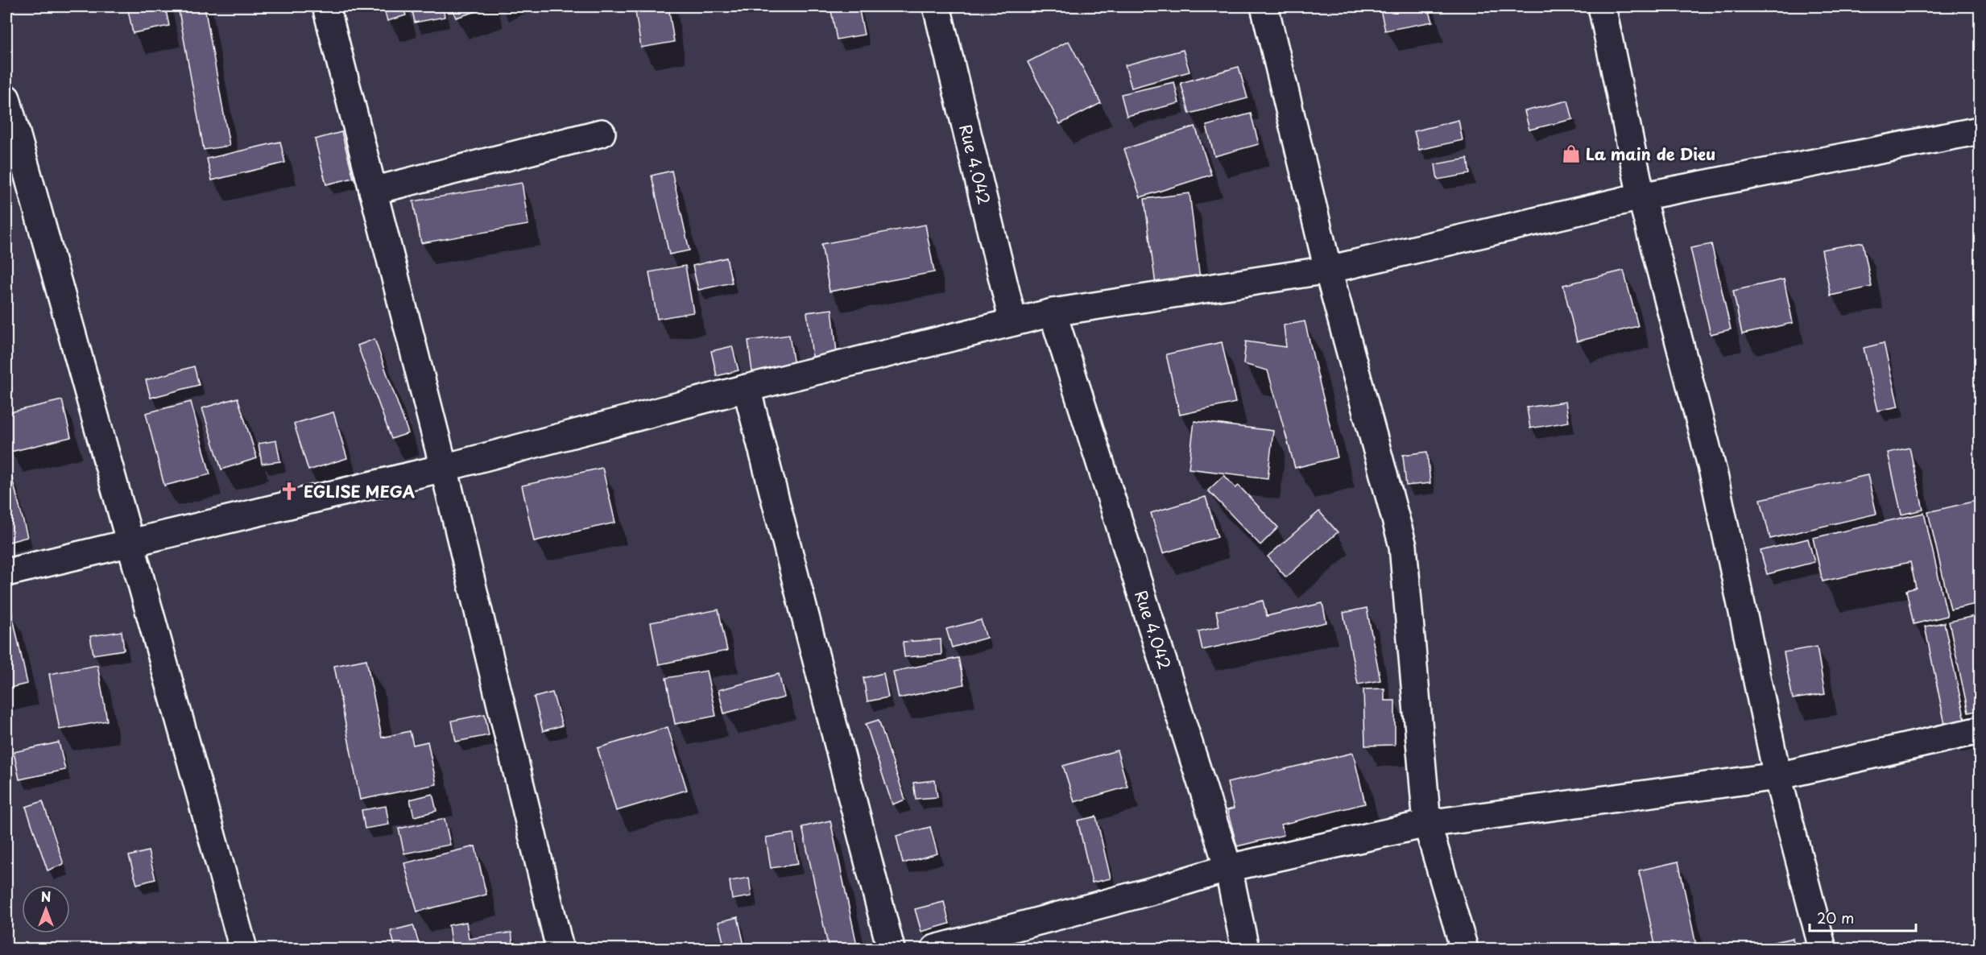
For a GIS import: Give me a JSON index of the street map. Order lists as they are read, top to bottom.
{
  "streets": {
    "street": ["Rue 4.042"]
  },
  "places": {
    "shop": ["La main de Dieu"],
    "church": ["EGLISE MEGA"]
  },
  "scale_bar": "20 m",
  "north": "top"
}
